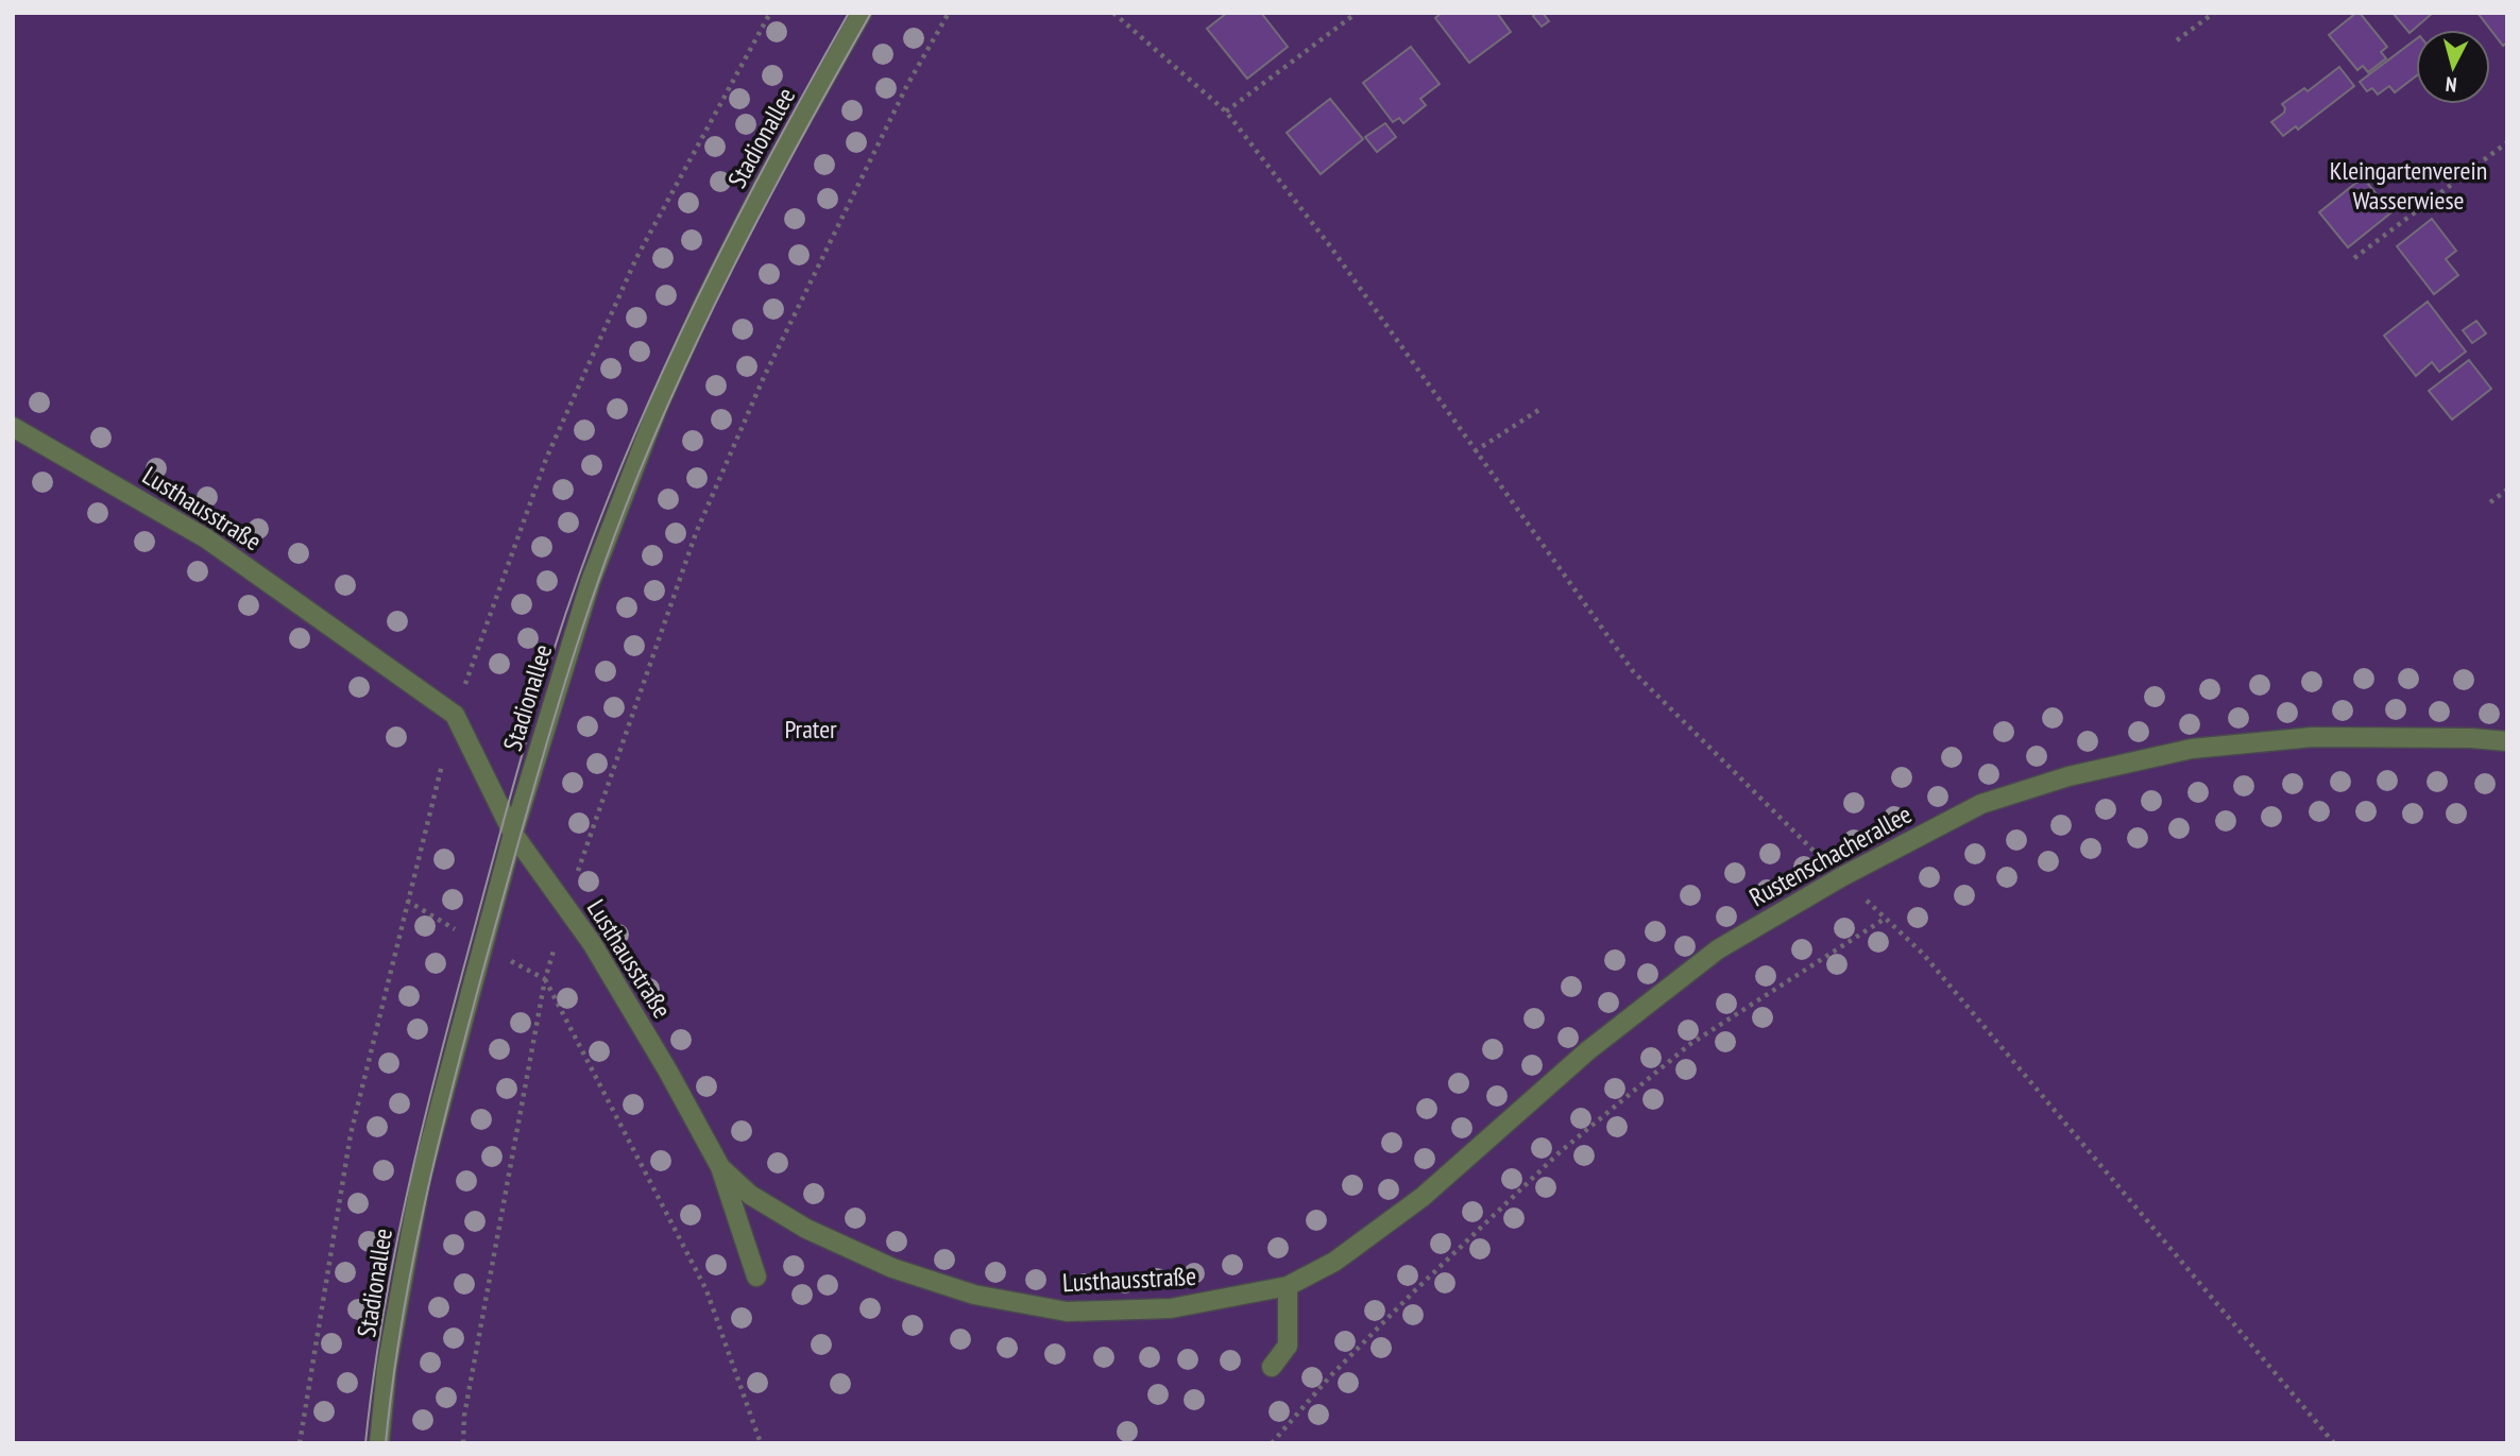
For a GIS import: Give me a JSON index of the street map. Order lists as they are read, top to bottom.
{
  "streets": {
    "street": ["Stadionallee", "Lusthausstraße", "Rustenschacherallee"]
  },
  "crossings": [
    ["Stadionallee", "Lusthausstraße"],
    ["Lusthausstraße", "Rustenschacherallee"]
  ],
  "parks": ["Kleingartenverein Wasserwiese", "Prater"],
  "north": "bottom"
}
